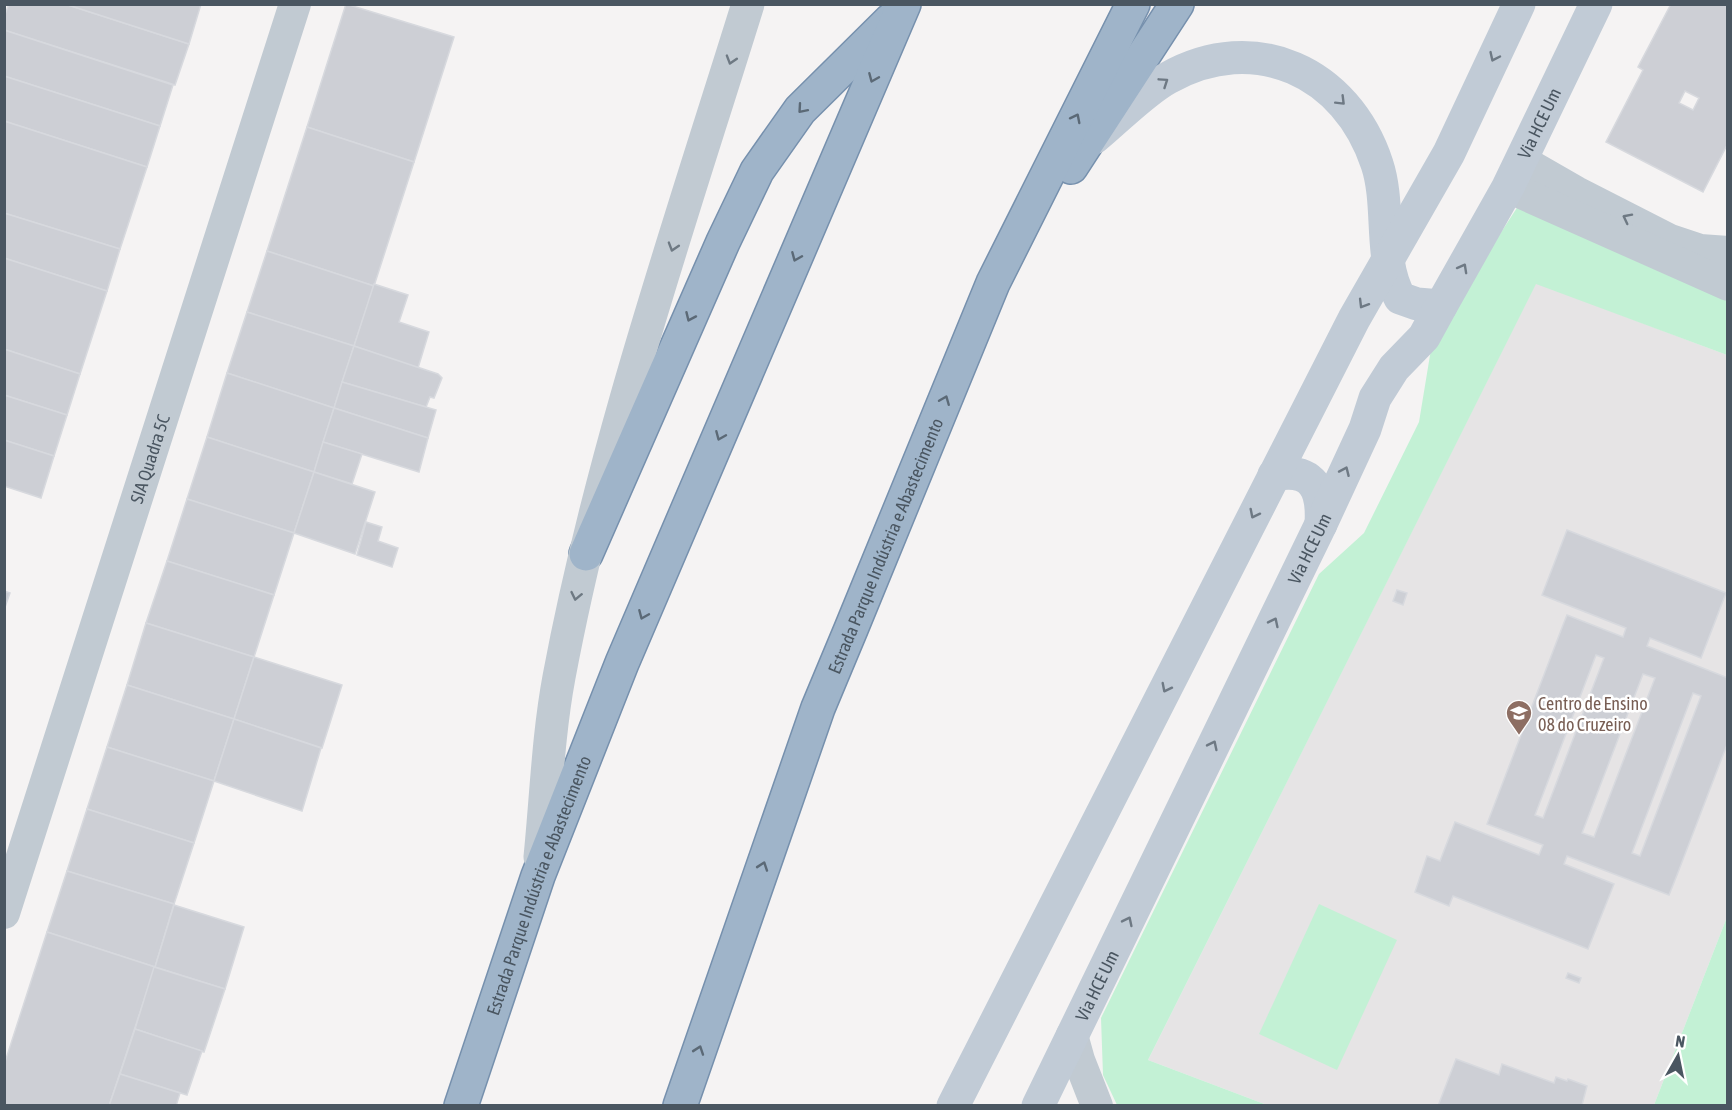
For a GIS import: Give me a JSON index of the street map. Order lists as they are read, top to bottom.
{
  "streets": {
    "highway": ["Estrada Parque Indústria e Abastecimento"],
    "main road": ["Via HCE Um"],
    "street": ["SIA Quadra 5C"]
  },
  "places": {
    "school or university": ["Centro de Ensino 08 do Cruzeiro"]
  },
  "north": "top"
}
